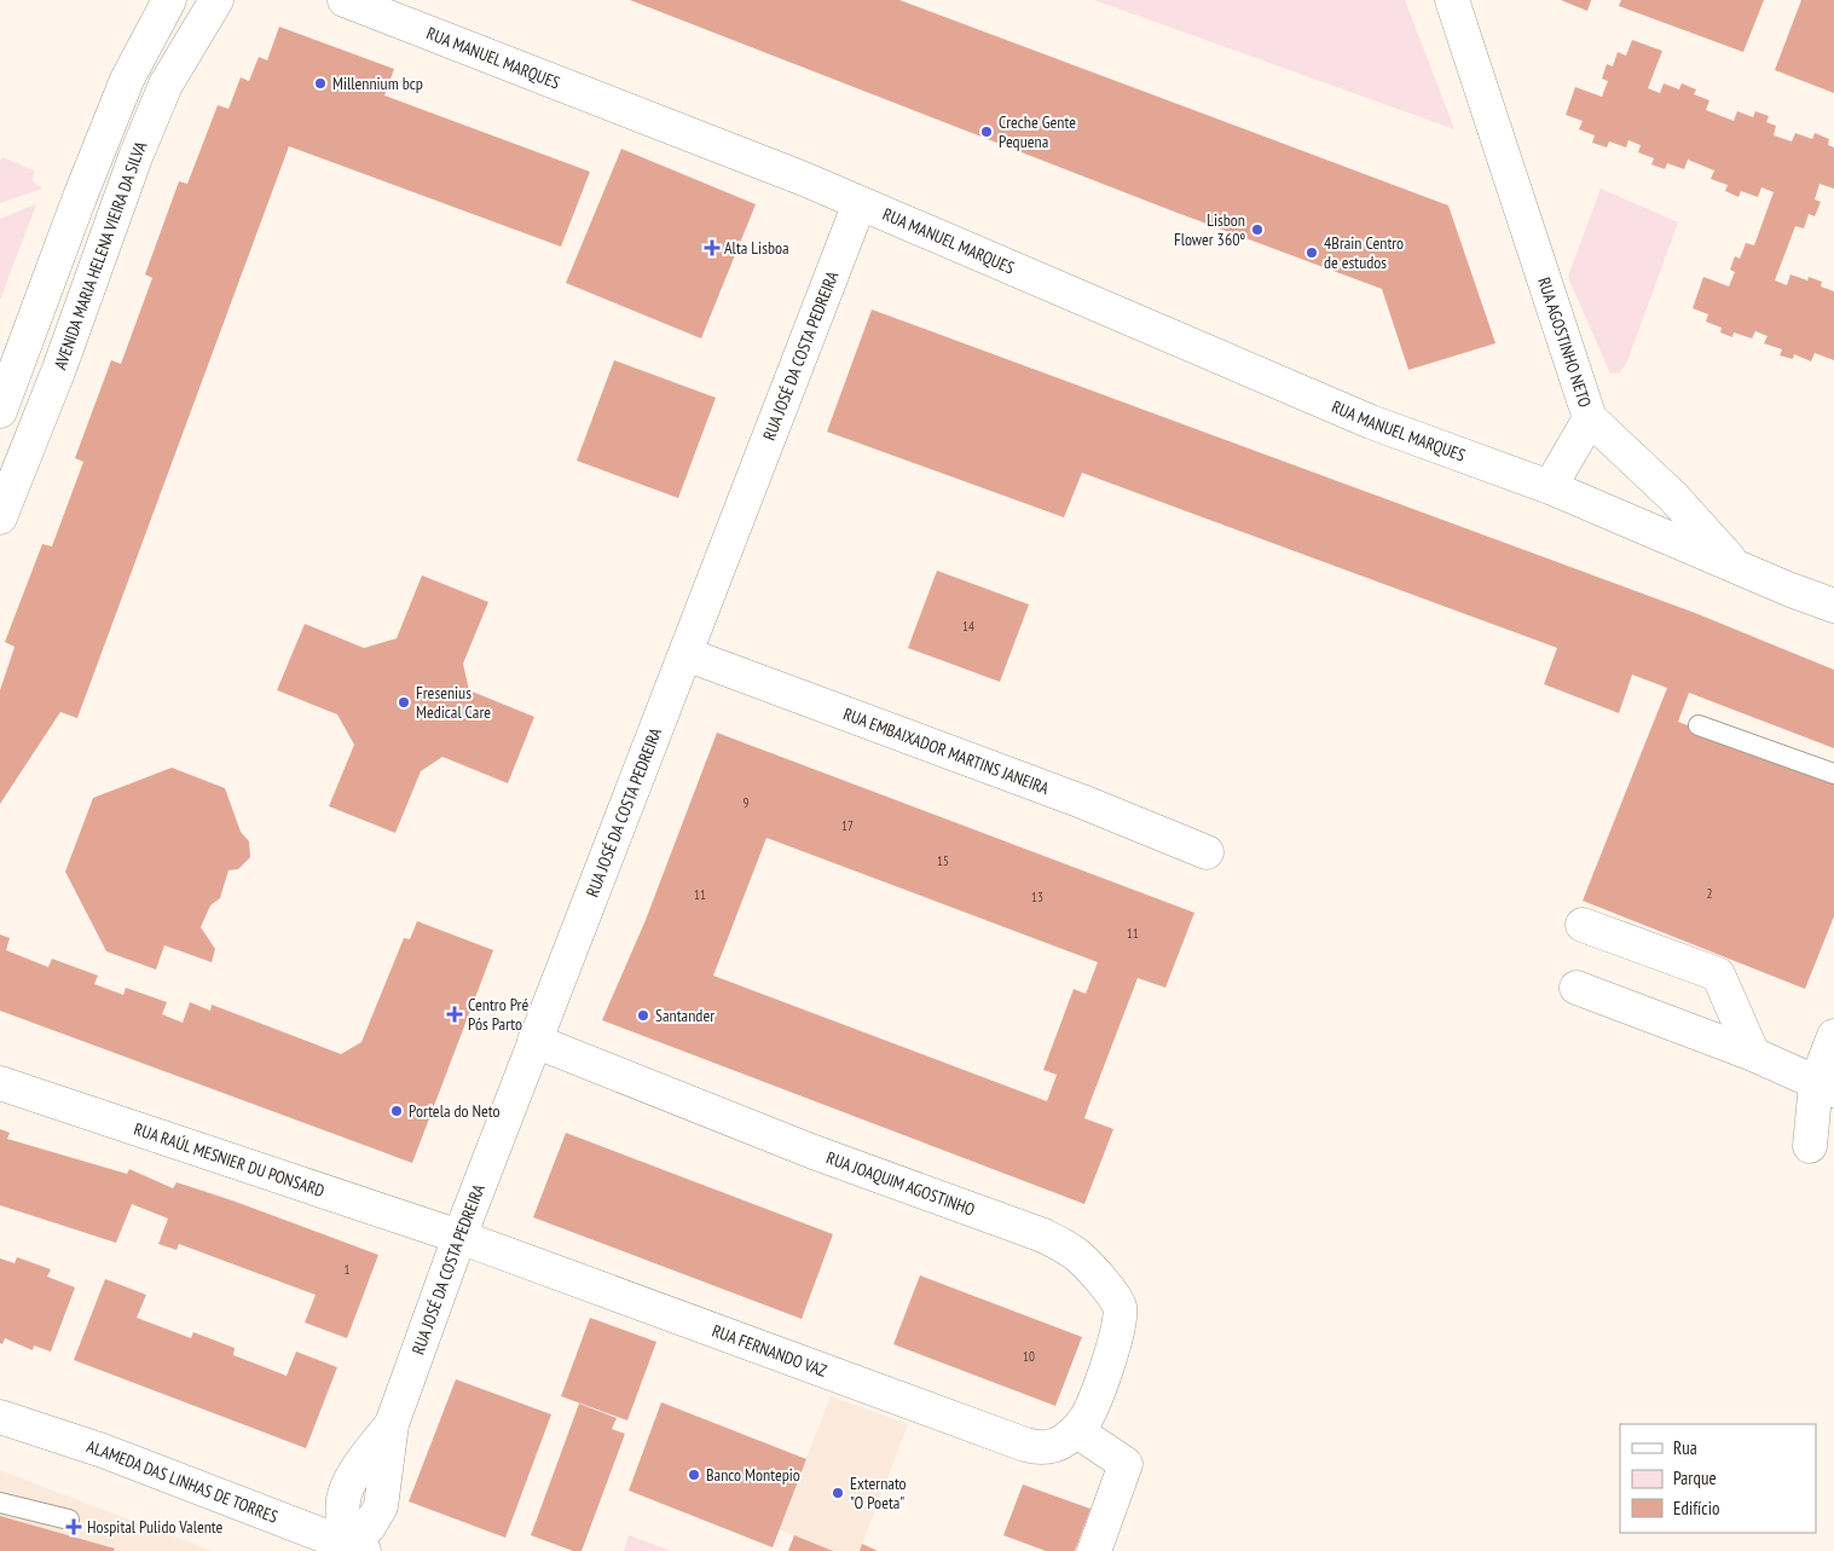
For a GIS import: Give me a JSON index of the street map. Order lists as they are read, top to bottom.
{
  "streets": {
    "street": [
      "RUA MANUEL MARQUES",
      "AVENIDA MARIA HELENA VIEIRA DA SILVA",
      "RUA AGOSTINHO NETO",
      "RUA JOSÉ DA COSTA PEDREIRA",
      "RUA EMBAIXADOR MARTINS JANEIRA",
      "RUA RAÚL MESNIER DU PONSARD",
      "RUA JOAQUIM AGOSTINHO",
      "RUA FERNANDO VAZ",
      "ALAMEDA DAS LINHAS DE TORRES"
    ]
  },
  "crossings": [
    ["RUA MANUEL MARQUES", "RUA AGOSTINHO NETO"],
    ["RUA MANUEL MARQUES", "RUA JOSÉ DA COSTA PEDREIRA"],
    ["RUA JOSÉ DA COSTA PEDREIRA", "RUA EMBAIXADOR MARTINS JANEIRA"],
    ["RUA JOSÉ DA COSTA PEDREIRA", "RUA RAÚL MESNIER DU PONSARD"],
    ["RUA JOSÉ DA COSTA PEDREIRA", "RUA JOAQUIM AGOSTINHO"],
    ["RUA JOSÉ DA COSTA PEDREIRA", "RUA FERNANDO VAZ"],
    ["RUA JOSÉ DA COSTA PEDREIRA", "ALAMEDA DAS LINHAS DE TORRES"],
    ["RUA RAÚL MESNIER DU PONSARD", "RUA FERNANDO VAZ"],
    ["RUA JOAQUIM AGOSTINHO", "RUA FERNANDO VAZ"]
  ],
  "places": {
    "other": [
      "Millennium bcp",
      "Creche Gente Pequena",
      "Lisbon Flower 360º",
      "4Brain Centro de estudos",
      "Fresenius Medical Care",
      "Santander",
      "Portela do Neto",
      "Banco Montepio",
      "Externato \"O Poeta\""
    ],
    "health": ["Alta Lisboa", "Centro Pré Pós Parto", "Hospital Pulido Valente"]
  },
  "house_numbers": [
    "14",
    "9",
    "17",
    "15",
    "2",
    "11",
    "13",
    "11",
    "1",
    "10"
  ],
  "legend": ["Rua", "Parque", "Edifício"]
}
